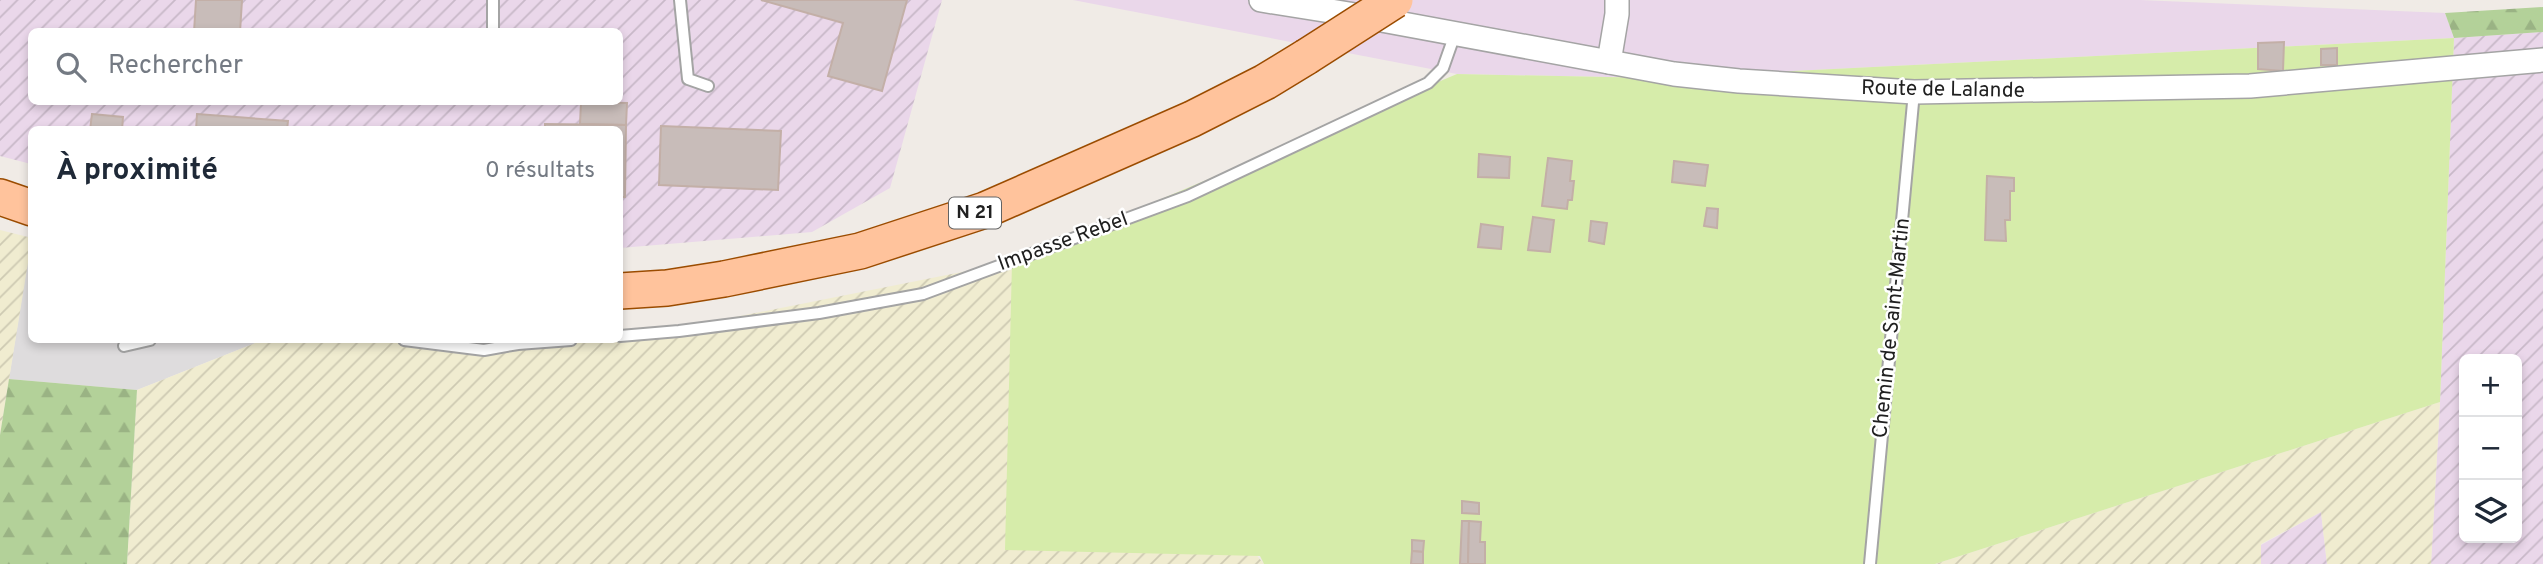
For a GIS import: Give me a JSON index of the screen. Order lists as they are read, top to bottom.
{
  "streets": {
    "main road": ["N 21"],
    "street": ["Route de Lalande"],
    "lane": ["Impasse Rebel", "Chemin de Saint-Martin"]
  },
  "crossings": [
    ["Route de Lalande", "Impasse Rebel"],
    ["Route de Lalande", "Chemin de Saint-Martin"]
  ],
  "page": {
    "search": "Rechercher",
    "heading": ["À proximité", "0 résultats"],
    "map_buttons": ["+", "−"]
  }
}
